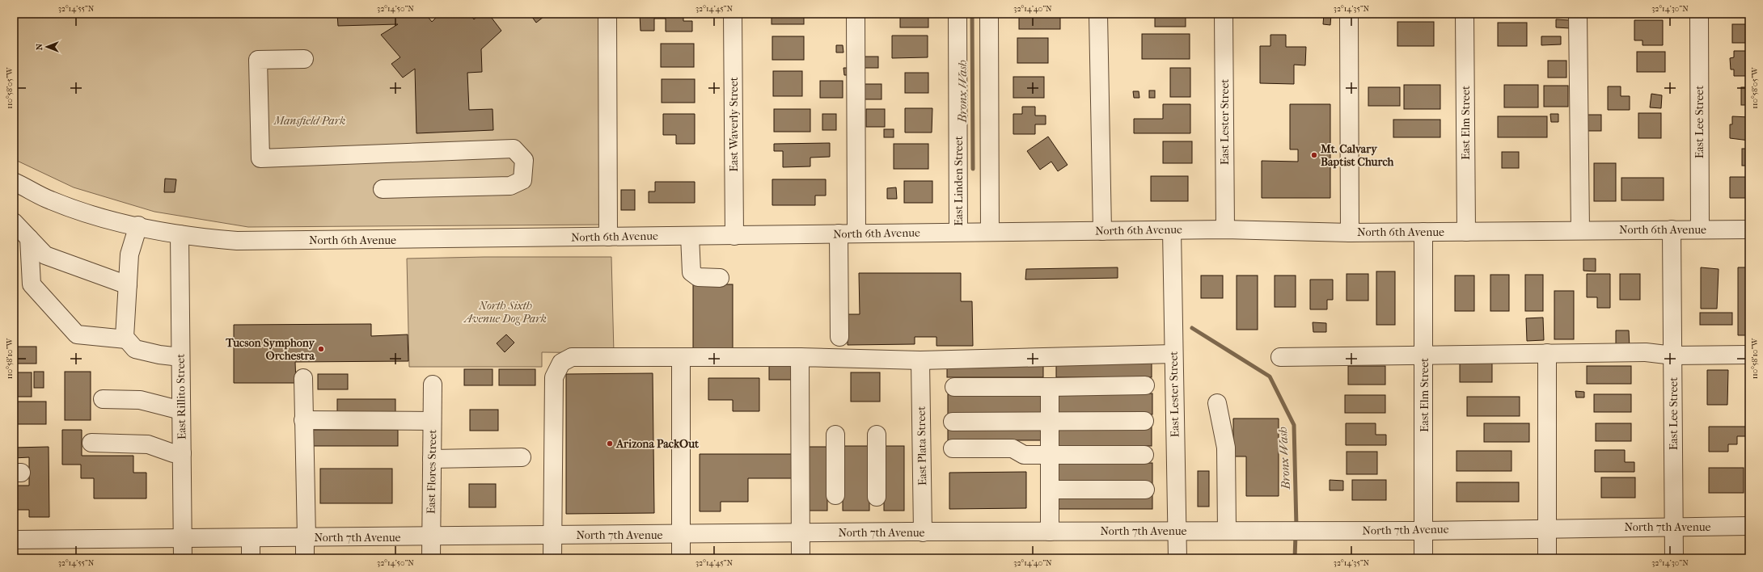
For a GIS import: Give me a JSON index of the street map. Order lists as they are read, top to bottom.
{
  "streets": {
    "street": [
      "East Lester Street",
      "East Lee Street",
      "East Elm Street",
      "East Waverly Street",
      "East Linden Street",
      "North 6th Avenue",
      "East Rillito Street",
      "East Plata Street",
      "East Flores Street",
      "North 7th Avenue"
    ]
  },
  "crossings": [
    ["East Lester Street", "North 6th Avenue"],
    ["East Lester Street", "North 7th Avenue"],
    ["East Lee Street", "North 6th Avenue"],
    ["East Lee Street", "North 7th Avenue"],
    ["East Elm Street", "North 6th Avenue"],
    ["East Elm Street", "North 7th Avenue"],
    ["East Waverly Street", "North 6th Avenue"],
    ["East Linden Street", "North 6th Avenue"],
    ["North 6th Avenue", "East Rillito Street"],
    ["East Rillito Street", "North 7th Avenue"],
    ["East Plata Street", "North 7th Avenue"],
    ["East Flores Street", "North 7th Avenue"]
  ],
  "water": ["Bronx Wash"],
  "parks": ["Mansfield Park", "North Sixth Avenue Dog Park"],
  "places": ["Mt. Calvary Baptist Church", "Tucson Symphony Orchestra", "Arizona PackOut"],
  "north": "left",
  "coordinates": [
    "32°14'55\"N",
    "32°14'50\"N",
    "32°14'45\"N",
    "32°14'40\"N",
    "32°14'35\"N",
    "32°14'30\"N",
    "110°58'05\"W",
    "110°58'10\"W"
  ]
}
